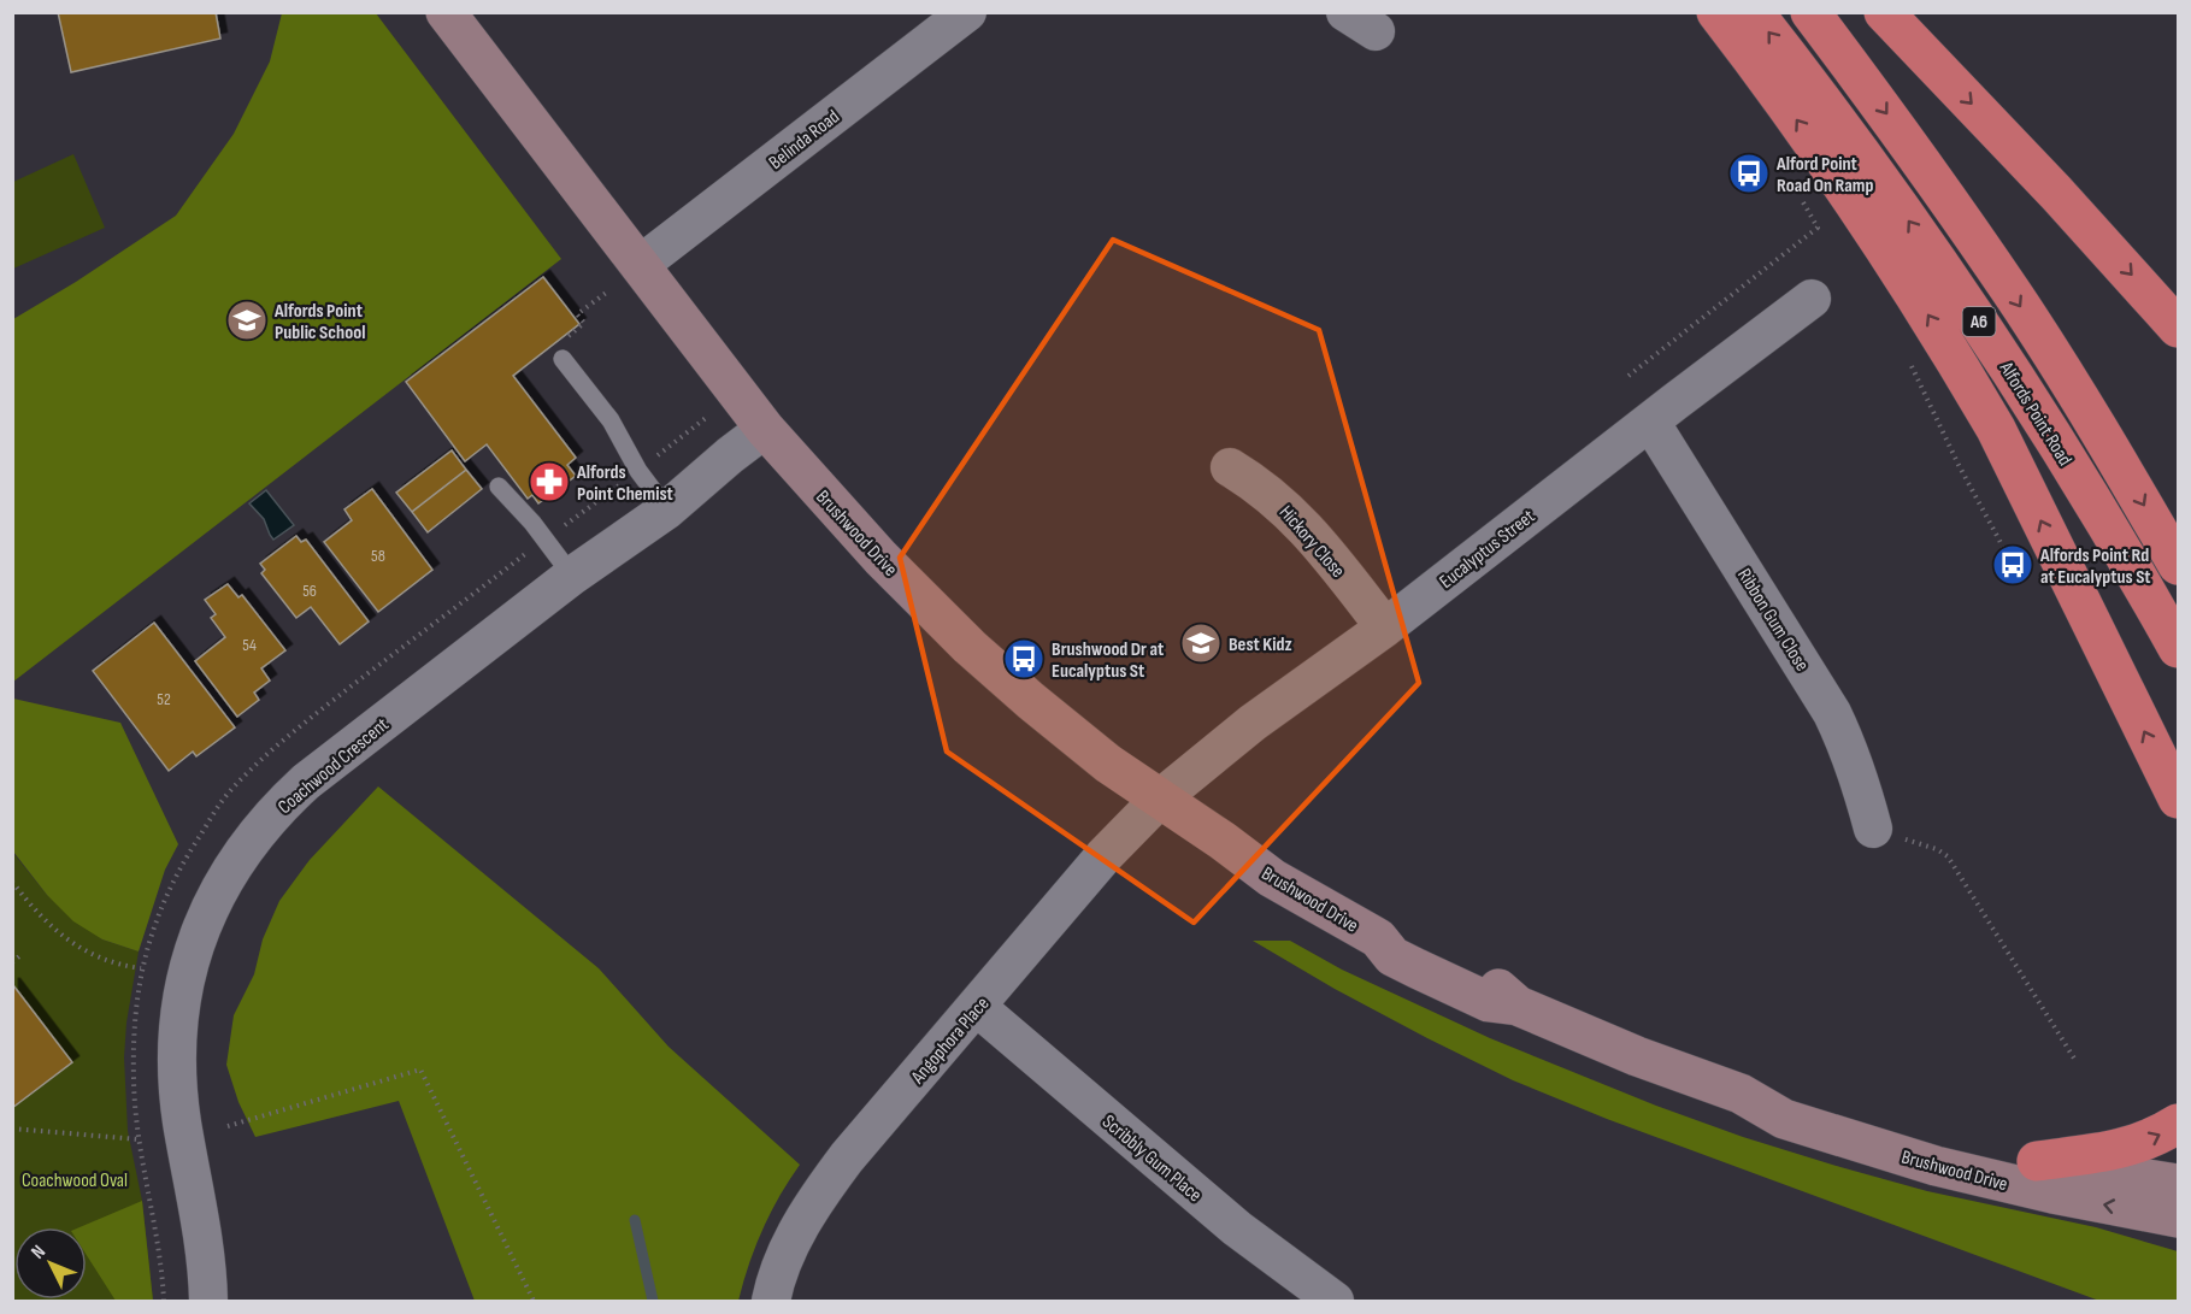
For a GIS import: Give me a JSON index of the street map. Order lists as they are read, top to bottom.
{
  "streets": {
    "highway": ["A6", "Alfords Point Road"],
    "street": [
      "Belinda Road",
      "Brushwood Drive",
      "Hickory Close",
      "Eucalyptus Street",
      "Ribbon Gum Close",
      "Coachwood Crescent",
      "Angophora Place",
      "Scribbly Gum Place"
    ]
  },
  "crossings": [
    ["Belinda Road", "Brushwood Drive"],
    ["Brushwood Drive", "Eucalyptus Street"],
    ["Brushwood Drive", "Coachwood Crescent"],
    ["Brushwood Drive", "Angophora Place"],
    ["Hickory Close", "Eucalyptus Street"],
    ["Eucalyptus Street", "Ribbon Gum Close"],
    ["Eucalyptus Street", "Angophora Place"],
    ["Angophora Place", "Scribbly Gum Place"]
  ],
  "parks": ["Coachwood Oval"],
  "places": {
    "bus stop": ["Alford Point Road On Ramp", "Alfords Point Rd at Eucalyptus St", "Brushwood Dr at Eucalyptus St"],
    "school or university": ["Alfords Point Public School", "Best Kidz"],
    "pharmacy": ["Alfords Point Chemist"]
  },
  "house_numbers": [
    "58",
    "56",
    "54",
    "52"
  ],
  "north": "top left"
}
